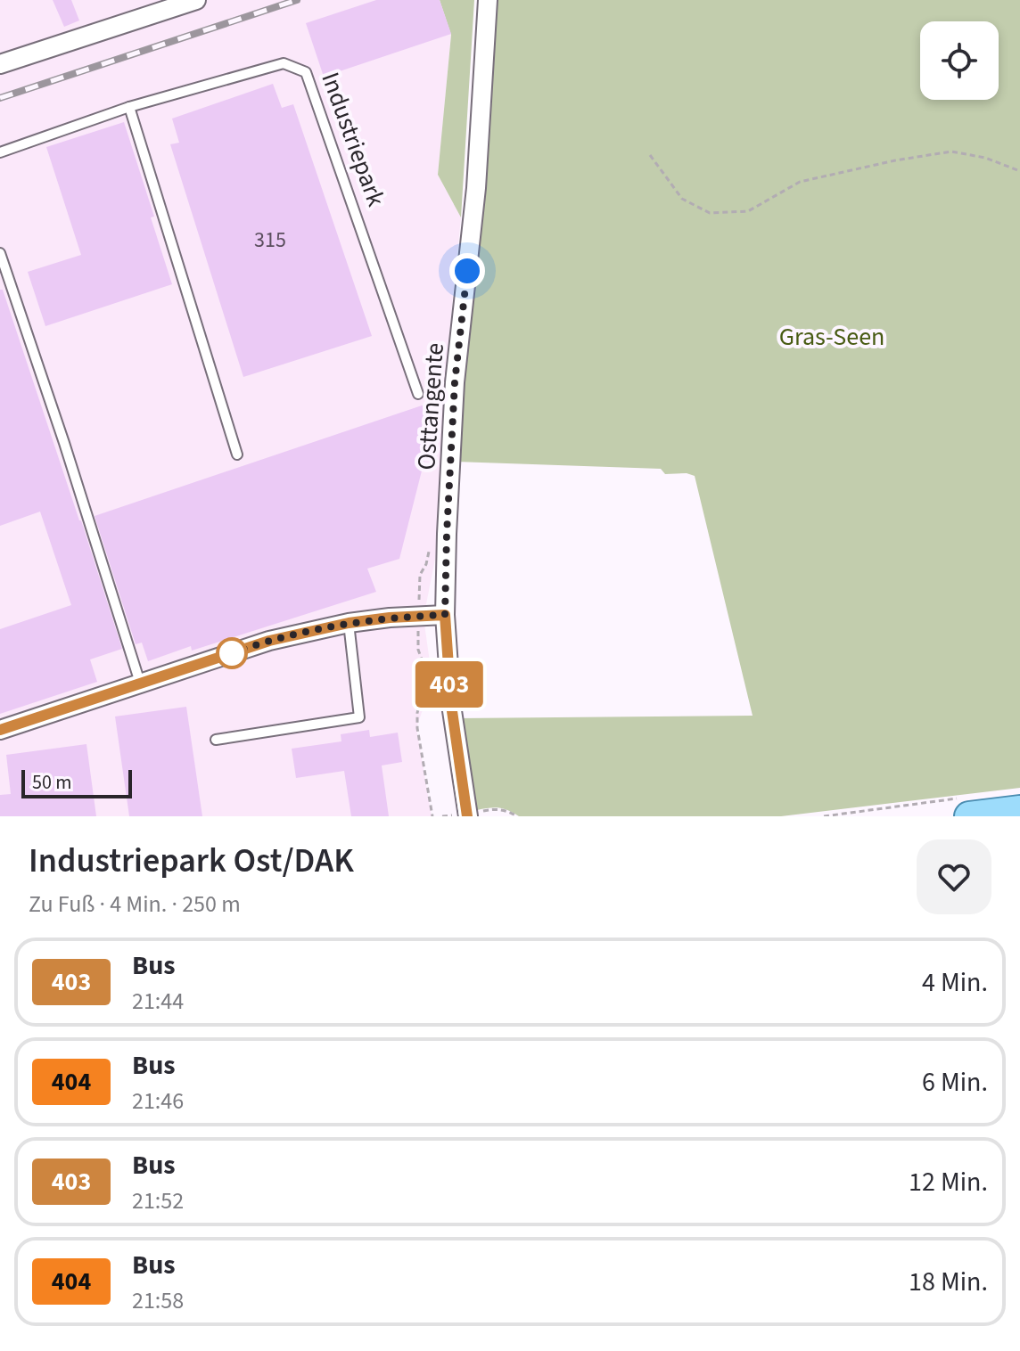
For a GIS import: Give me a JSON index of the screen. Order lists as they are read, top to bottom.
{
  "streets": {
    "street": ["Osttangente"],
    "lane": ["Industriepark"]
  },
  "parks": ["Gras-Seen"],
  "lines": ["bus line 403"],
  "house_numbers": ["315"],
  "scale_bar": "50 m",
  "page": {
    "on_map": "403",
    "scale": "50 m",
    "heading": ["Industriepark Ost/DAK", "Zu Fuß · 4 Min. · 250 m"],
    "list": [
      {
        "mark": "403",
        "name": "Bus",
        "note": "21:44",
        "value": "4 Min."
      },
      {
        "mark": "404",
        "name": "Bus",
        "note": "21:46",
        "value": "6 Min."
      },
      {
        "mark": "403",
        "name": "Bus",
        "note": "21:52",
        "value": "12 Min."
      },
      {
        "mark": "404",
        "name": "Bus",
        "note": "21:58",
        "value": "18 Min."
      }
    ]
  }
}
